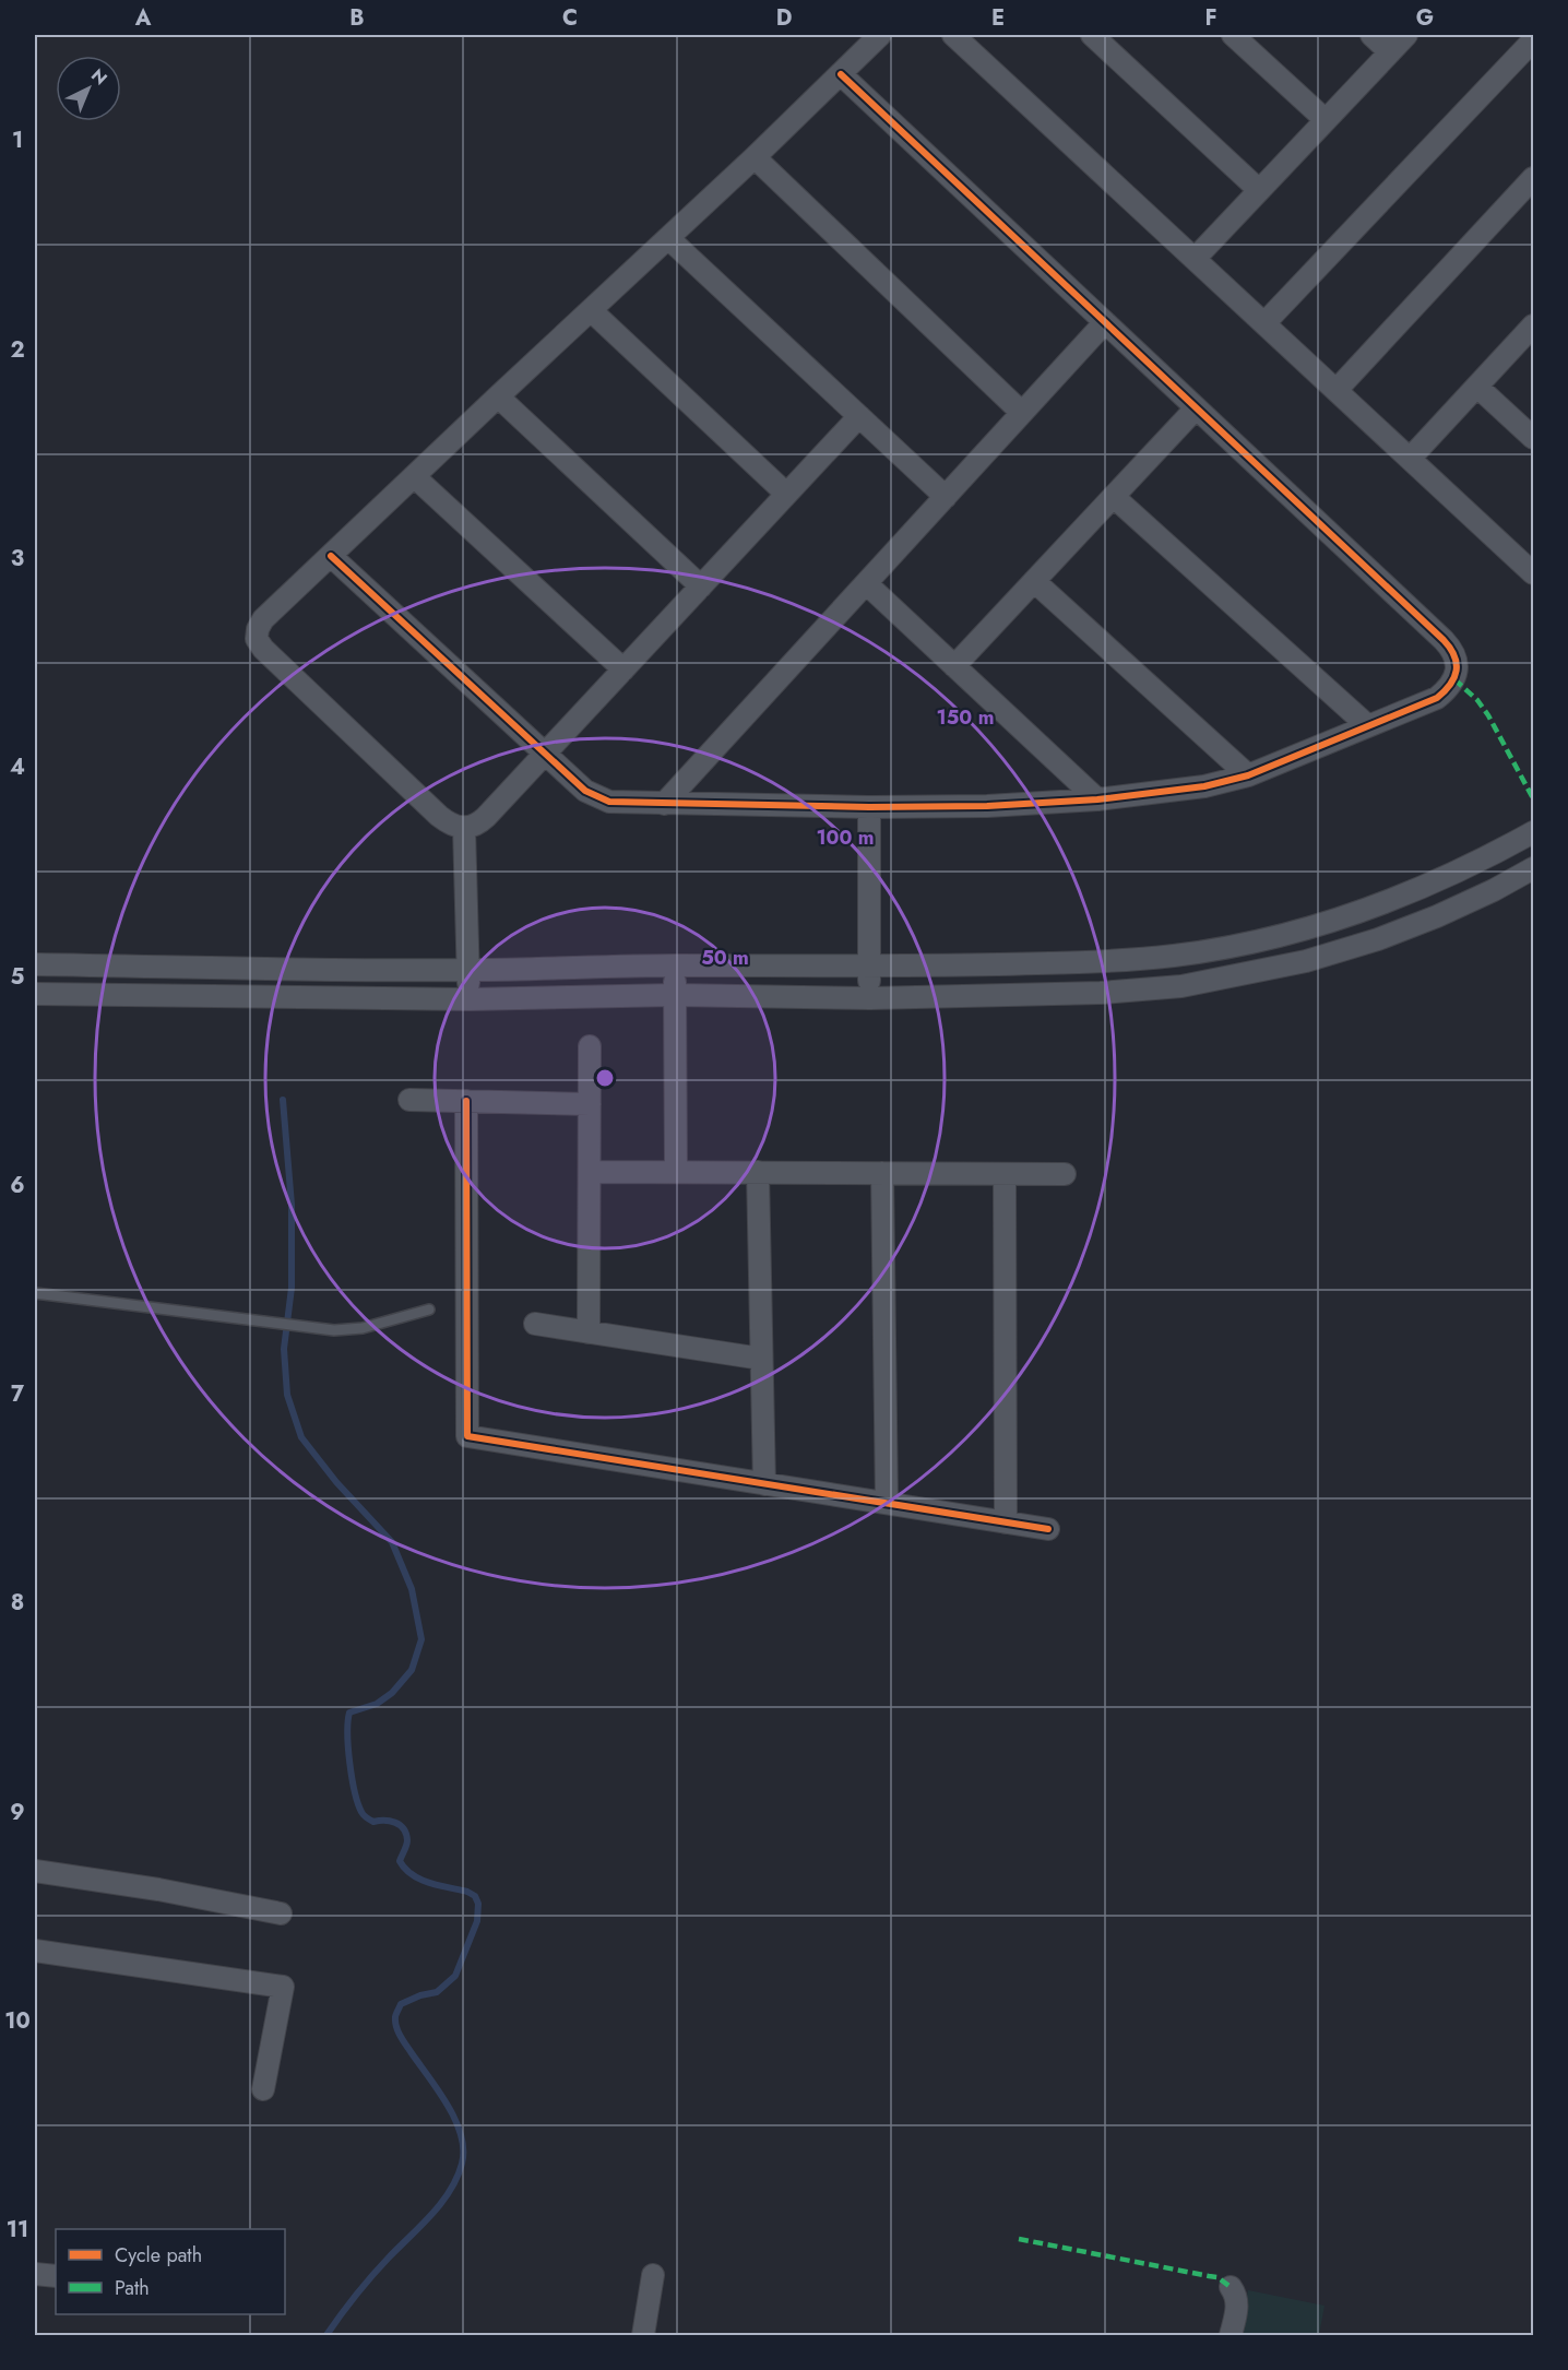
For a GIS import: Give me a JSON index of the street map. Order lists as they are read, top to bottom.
{
  "legend": ["Cycle path", "Path"],
  "north": "top right",
  "grid": {
    "columns": [
      "A",
      "B",
      "C",
      "D",
      "E",
      "F",
      "G"
    ],
    "rows": [
      "1",
      "2",
      "3",
      "4",
      "5",
      "6",
      "7",
      "8",
      "9",
      "10",
      "11"
    ]
  },
  "rings": ["150 m", "100 m", "50 m"]
}
